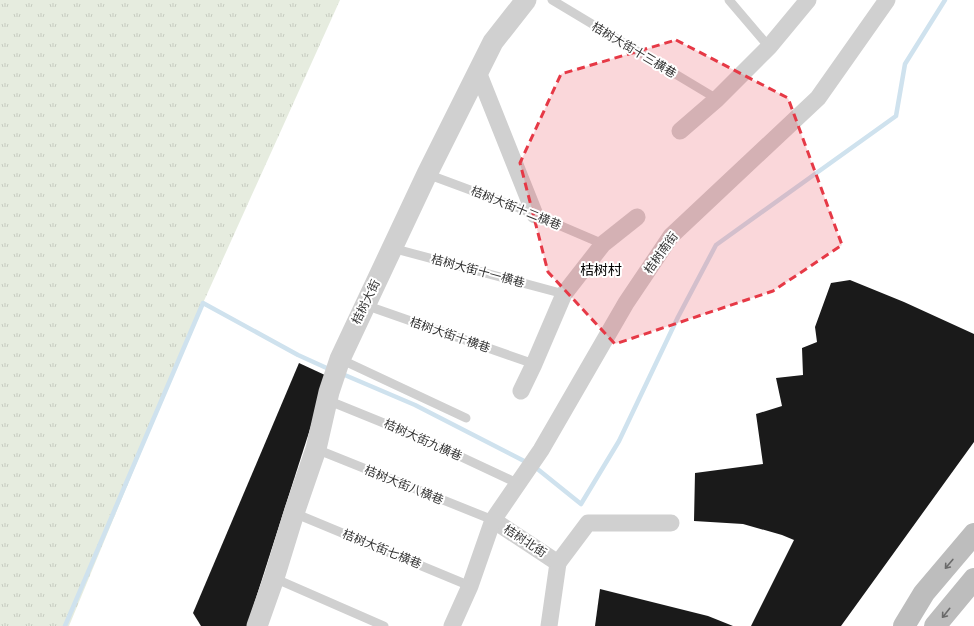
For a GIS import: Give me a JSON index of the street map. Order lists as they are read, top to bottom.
{
  "streets": {
    "street": ["桔树南街", "桔树大街", "桔树北街"],
    "lane": [
      "桔树大街十三横巷",
      "桔树大街十二横巷",
      "桔树大街十一横巷",
      "桔树大街十横巷",
      "桔树大街九横巷",
      "桔树大街八横巷",
      "桔树大街七横巷"
    ]
  },
  "crossings": [
    ["桔树大街十二横巷", "桔树大街"],
    ["桔树南街", "桔树大街九横巷"],
    ["桔树南街", "桔树大街八横巷"],
    ["桔树南街", "桔树北街"],
    ["桔树大街十一横巷", "桔树大街"],
    ["桔树大街", "桔树大街十横巷"],
    ["桔树大街", "桔树大街九横巷"],
    ["桔树大街", "桔树大街八横巷"],
    ["桔树大街", "桔树大街七横巷"],
    ["桔树大街八横巷", "桔树北街"],
    ["桔树北街", "桔树大街七横巷"]
  ],
  "districts": ["桔树村"]
}
